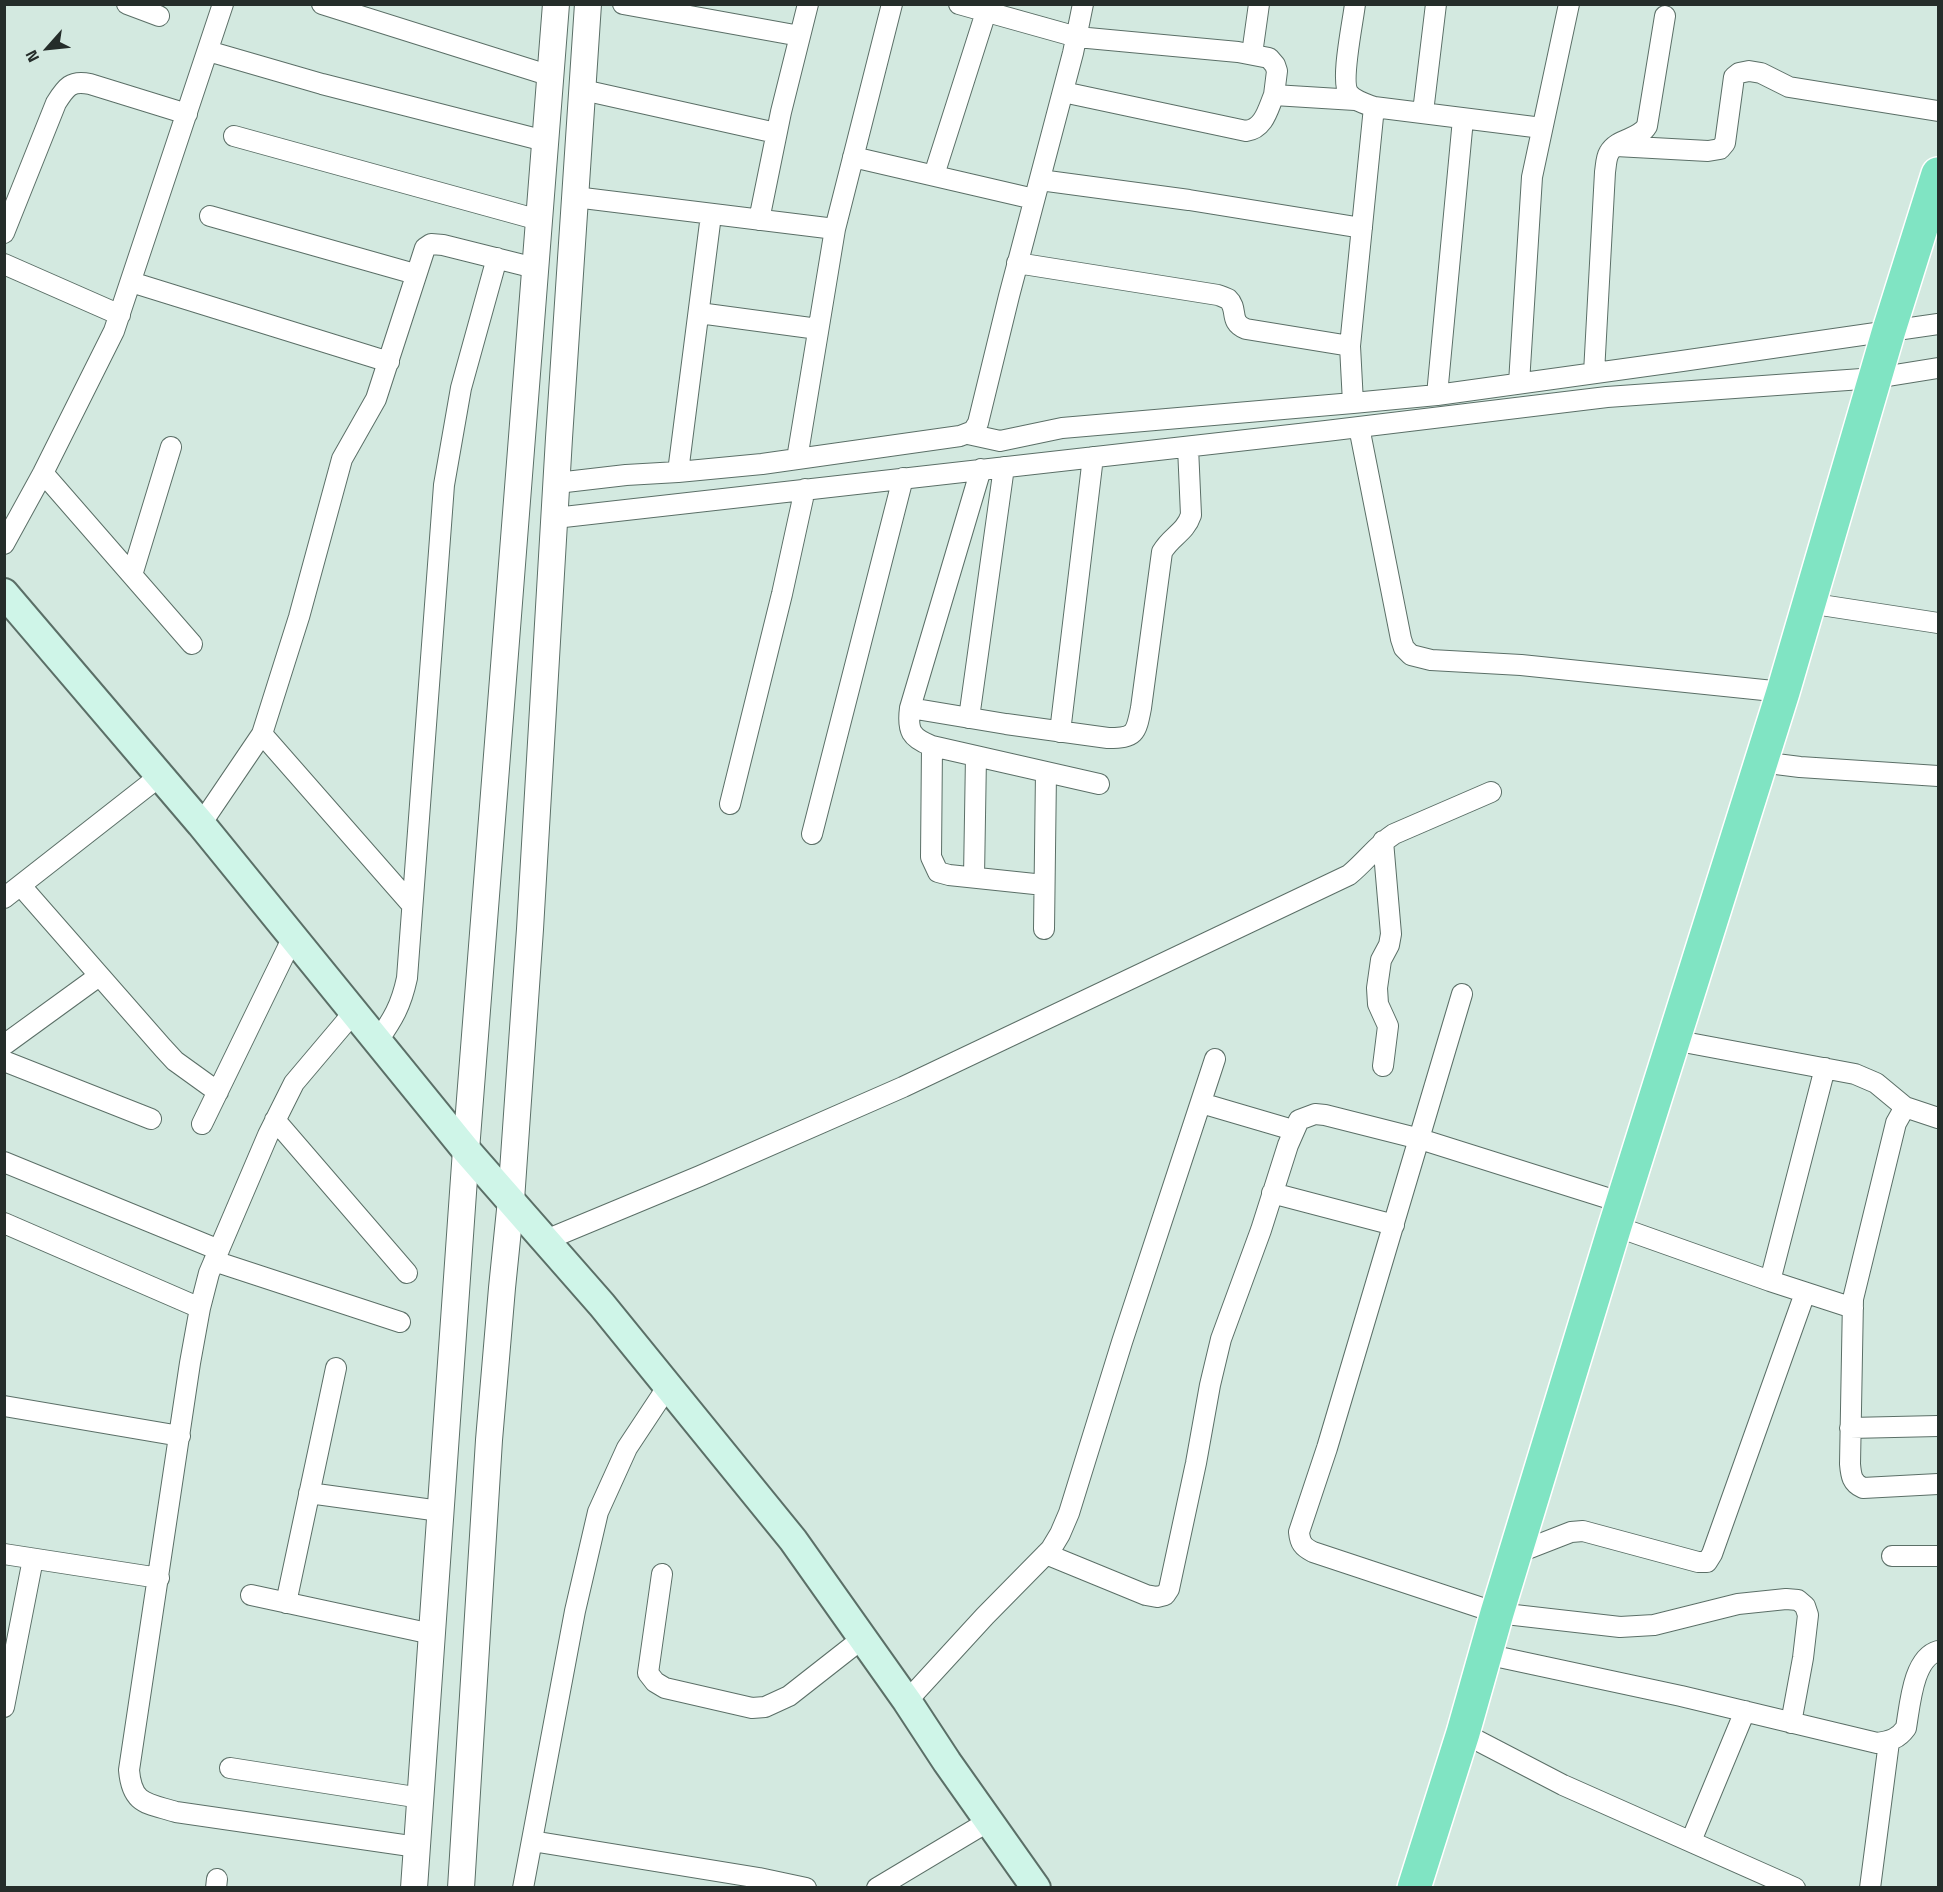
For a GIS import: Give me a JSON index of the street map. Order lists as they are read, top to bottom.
{
  "north": "bottom left"
}
